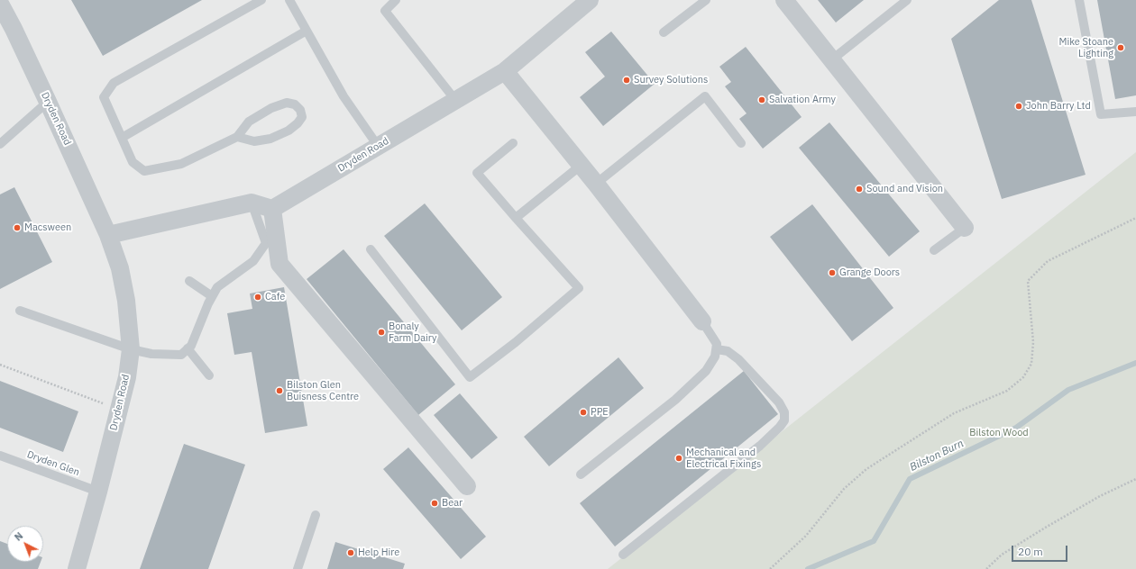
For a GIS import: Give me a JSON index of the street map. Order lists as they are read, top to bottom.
{
  "streets": {
    "street": ["Dryden Road"],
    "lane": ["Dryden Glen"]
  },
  "crossings": [
    ["Dryden Road", "Dryden Glen"]
  ],
  "water": ["Bilston Burn"],
  "parks": ["Bilston Wood"],
  "places": [
    "Mike Stoane Lighting",
    "Survey Solutions",
    "Salvation Army",
    "John Barry Ltd",
    "Sound and Vision",
    "Macsween",
    "Grange Doors",
    "Cafe",
    "Bonaly Farm Dairy",
    "Bilston Glen Buisness Centre",
    "PPE",
    "Mechanical and Electrical Fixings",
    "Bear",
    "Help Hire"
  ],
  "scale_bar": "20 m",
  "north": "top left"
}
